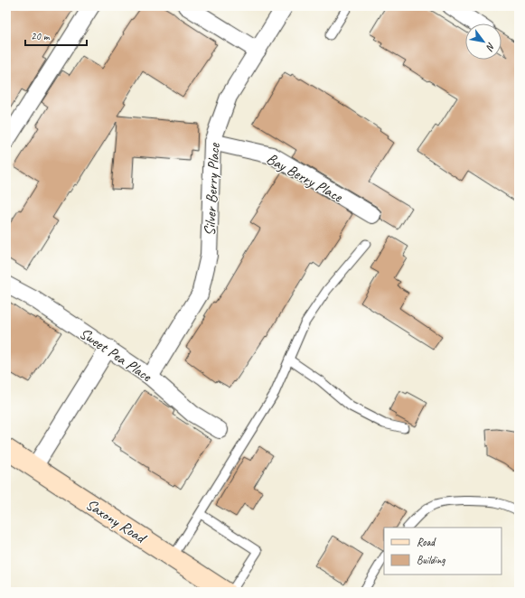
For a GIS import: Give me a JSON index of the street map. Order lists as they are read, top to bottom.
{
  "streets": {
    "street": [
      "Bay Berry Place",
      "Silver Berry Place",
      "Sweet Pea Place",
      "Saxony Road"
    ]
  },
  "crossings": [
    ["Bay Berry Place", "Silver Berry Place"],
    ["Silver Berry Place", "Sweet Pea Place"]
  ],
  "legend": ["Road", "Building"],
  "scale_bar": "20 m",
  "north": "bottom right"
}
